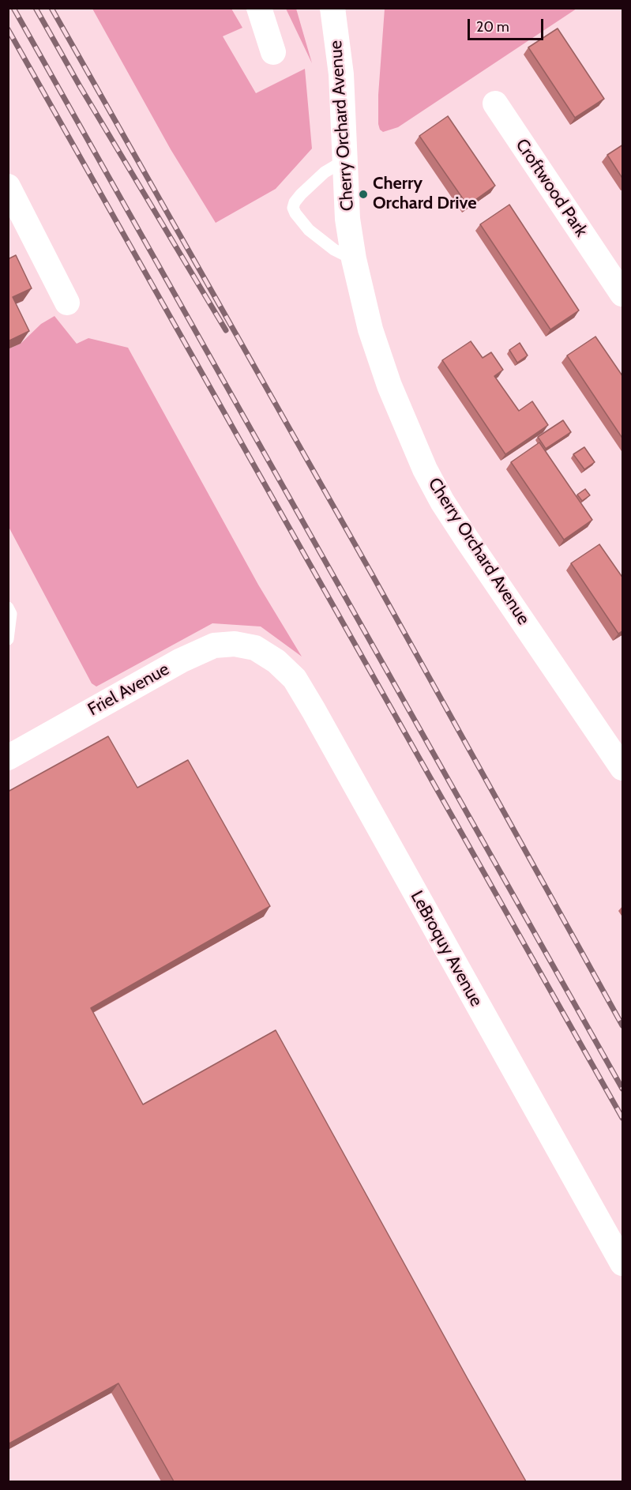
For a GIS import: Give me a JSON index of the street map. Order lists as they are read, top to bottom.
{
  "streets": {
    "street": [
      "Cherry Orchard Avenue",
      "Croftwood Park",
      "Friel Avenue",
      "LeBroquy Avenue"
    ]
  },
  "crossings": [
    ["Friel Avenue", "LeBroquy Avenue"]
  ],
  "places": ["Cherry Orchard Drive"],
  "scale_bar": "20 m"
}
